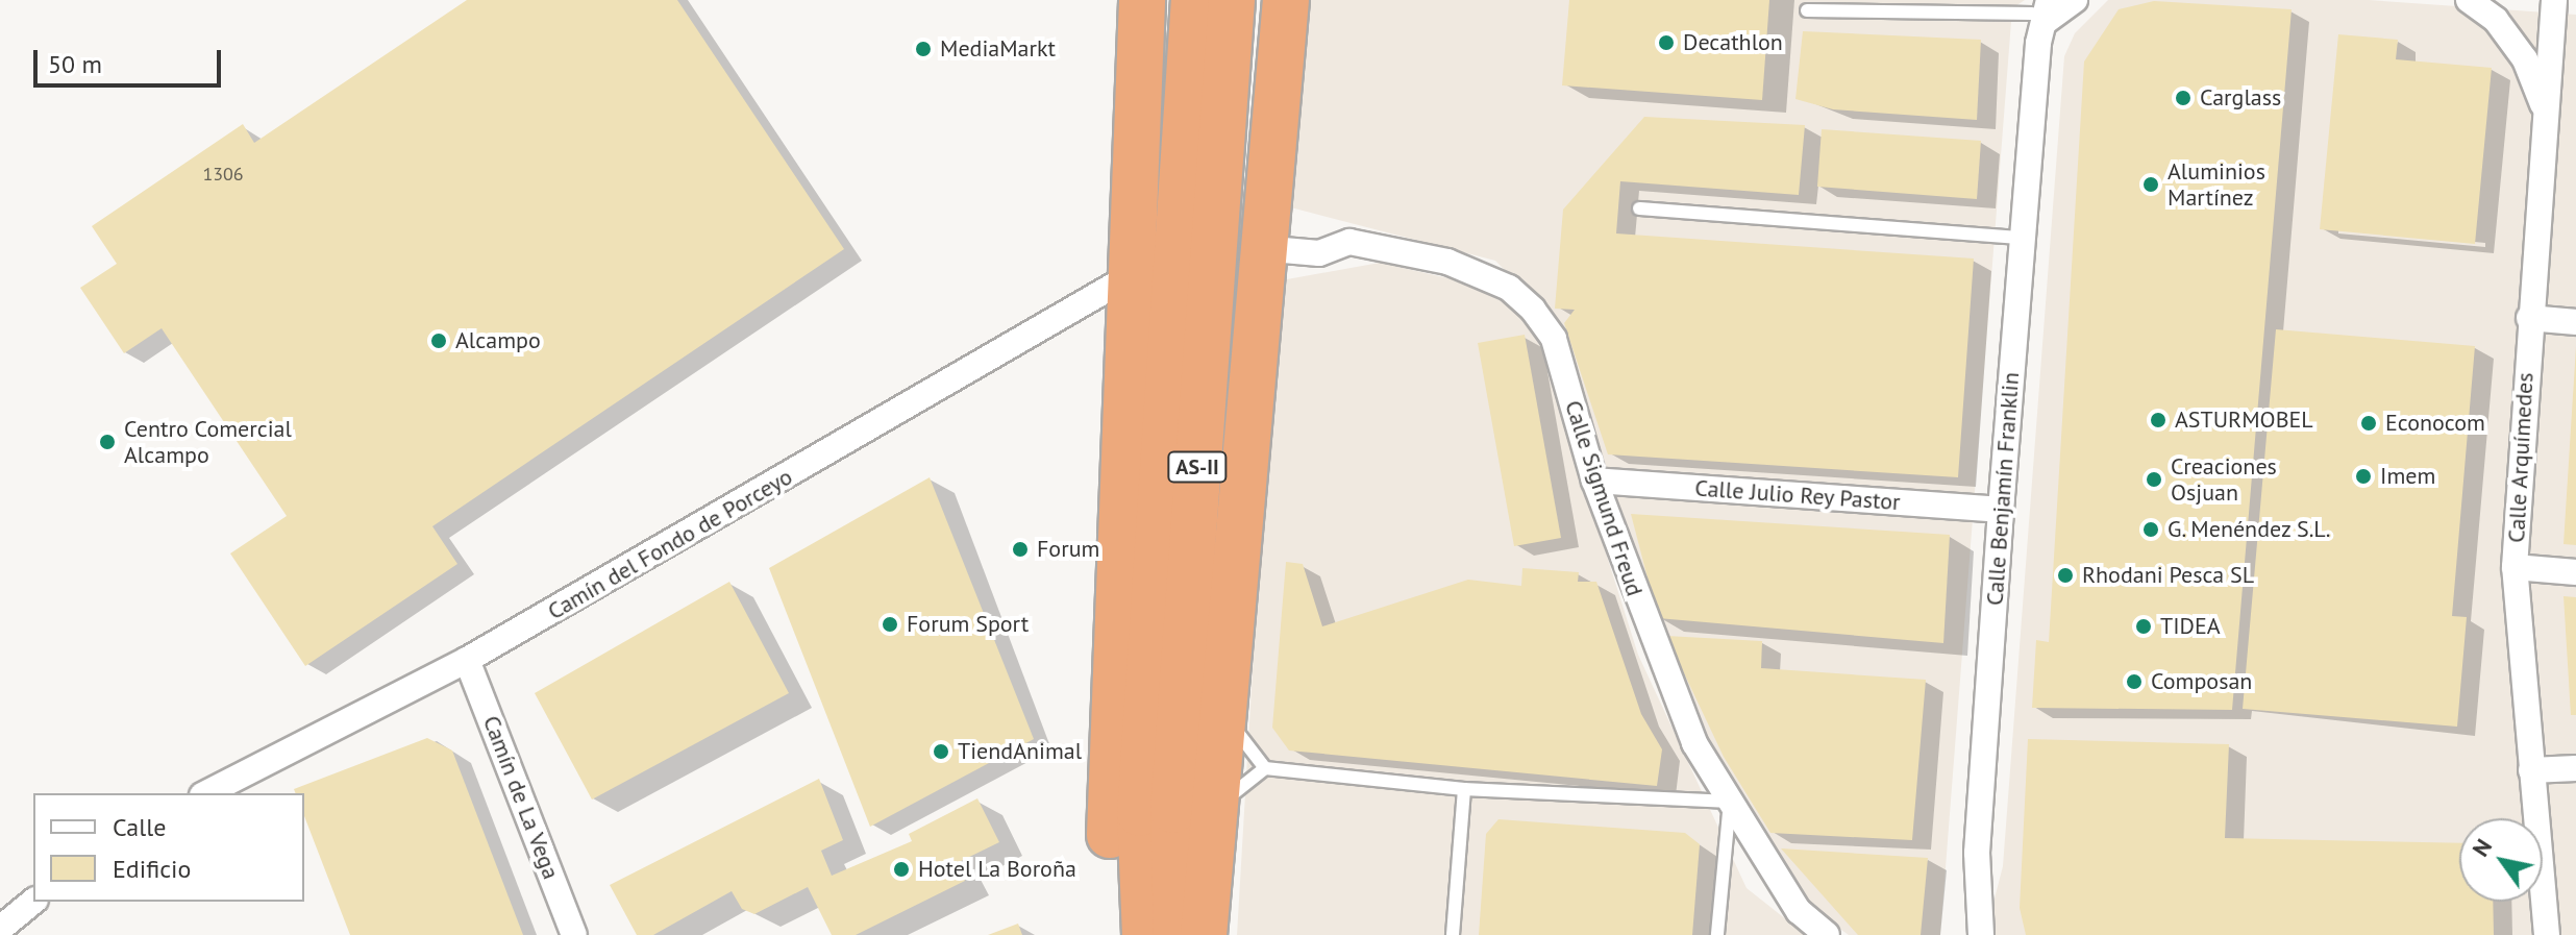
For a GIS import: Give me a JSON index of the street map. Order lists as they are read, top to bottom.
{
  "streets": {
    "highway": ["AS-II"],
    "street": [
      "Calle Arquímedes",
      "Calle Benjamín Franklin",
      "Calle Julio Rey Pastor",
      "Calle Sigmund Freud",
      "Camín del Fondo de Porceyo",
      "Camín de La Vega"
    ]
  },
  "crossings": [
    ["Calle Benjamín Franklin", "Calle Julio Rey Pastor"],
    ["Calle Julio Rey Pastor", "Calle Sigmund Freud"],
    ["Camín del Fondo de Porceyo", "Camín de La Vega"]
  ],
  "places": [
    "Decathlon",
    "MediaMarkt",
    "Carglass",
    "Aluminios Martínez",
    "Alcampo",
    "ASTURMOBEL",
    "Econocom",
    "Centro Comercial Alcampo",
    "Imem",
    "Creaciones Osjuan",
    "G. Menéndez S.L.",
    "Forum",
    "Rhodani Pesca SL",
    "Forum Sport",
    "TIDEA",
    "Composan",
    "TiendAnimal",
    "Hotel La Boroña"
  ],
  "house_numbers": ["1306"],
  "legend": ["Calle", "Edificio"],
  "scale_bar": "50 m",
  "north": "top left"
}
